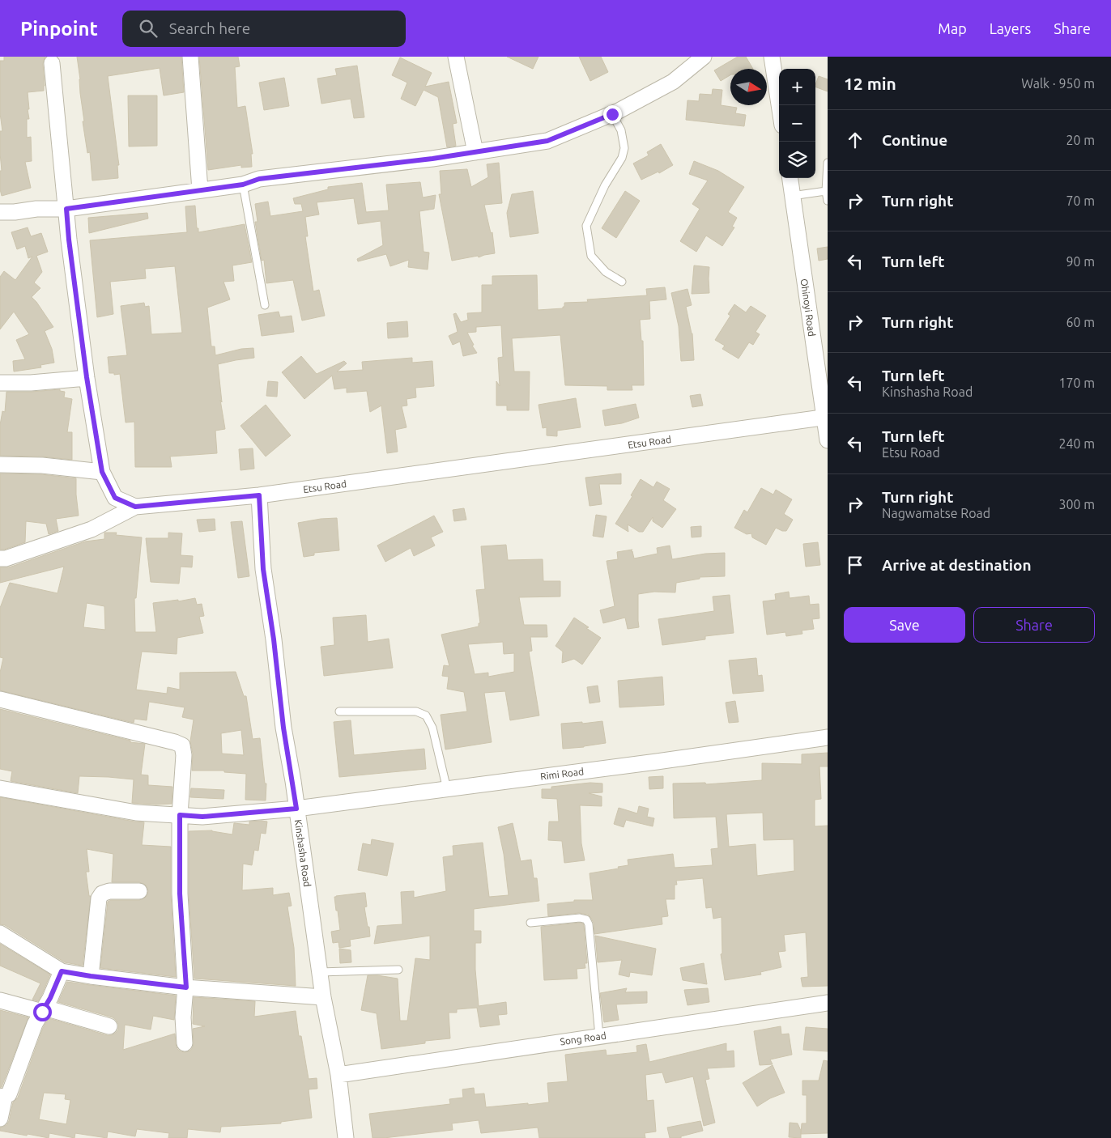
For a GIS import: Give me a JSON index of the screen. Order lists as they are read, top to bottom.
{
  "streets": {
    "street": [
      "Ohinoyi Road",
      "Etsu Road",
      "Rimi Road",
      "Kinshasha Road",
      "Song Road"
    ]
  },
  "crossings": [
    ["Ohinoyi Road", "Etsu Road"],
    ["Etsu Road", "Kinshasha Road"],
    ["Rimi Road", "Kinshasha Road"],
    ["Kinshasha Road", "Song Road"]
  ],
  "north": "right",
  "page": {
    "header": "Pinpoint",
    "search": "Search here",
    "nav": ["Map", "Layers", "Share"],
    "heading": ["12 min", "Walk · 950 m"],
    "map_buttons": ["+", "−"],
    "list": [
      ["Continue", "20 m"],
      ["Turn right", "70 m"],
      ["Turn left", "90 m"],
      ["Turn right", "60 m"],
      ["Turn left", "Kinshasha Road", "170 m"],
      ["Turn left", "Etsu Road", "240 m"],
      ["Turn right", "Nagwamatse Road", "300 m"],
      "Arrive at destination"
    ],
    "buttons": ["Save", "Share"]
  }
}
